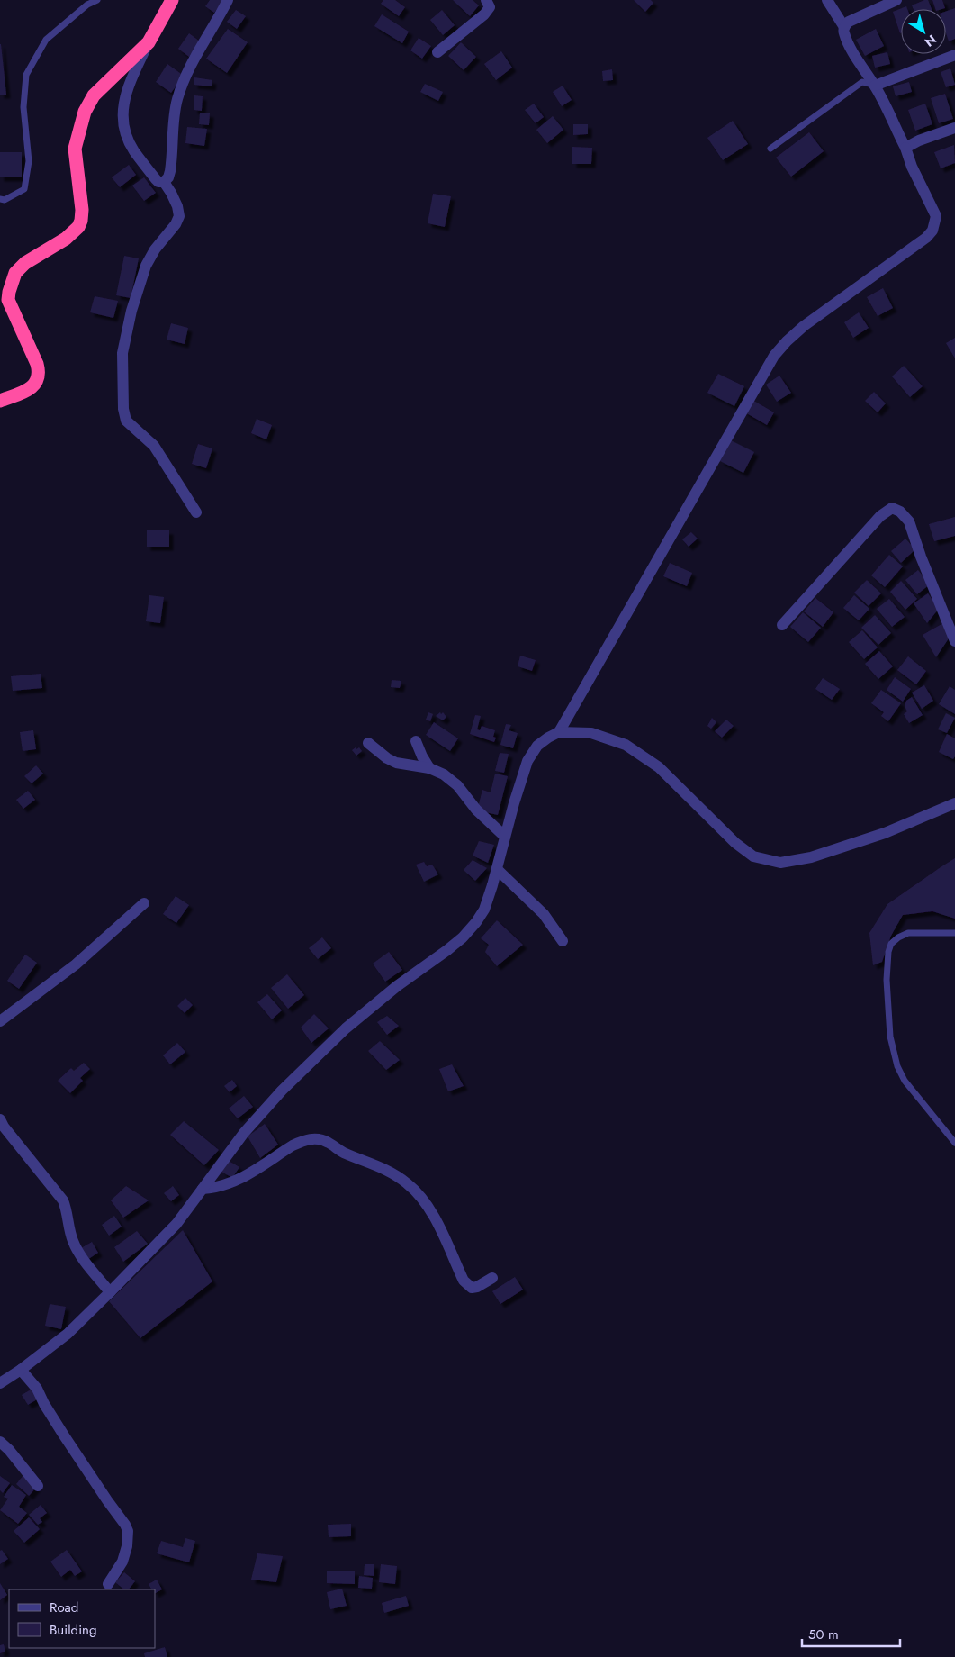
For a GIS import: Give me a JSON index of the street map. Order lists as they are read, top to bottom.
{
  "legend": ["Road", "Building"],
  "scale_bar": "50 m",
  "north": "bottom right"
}
